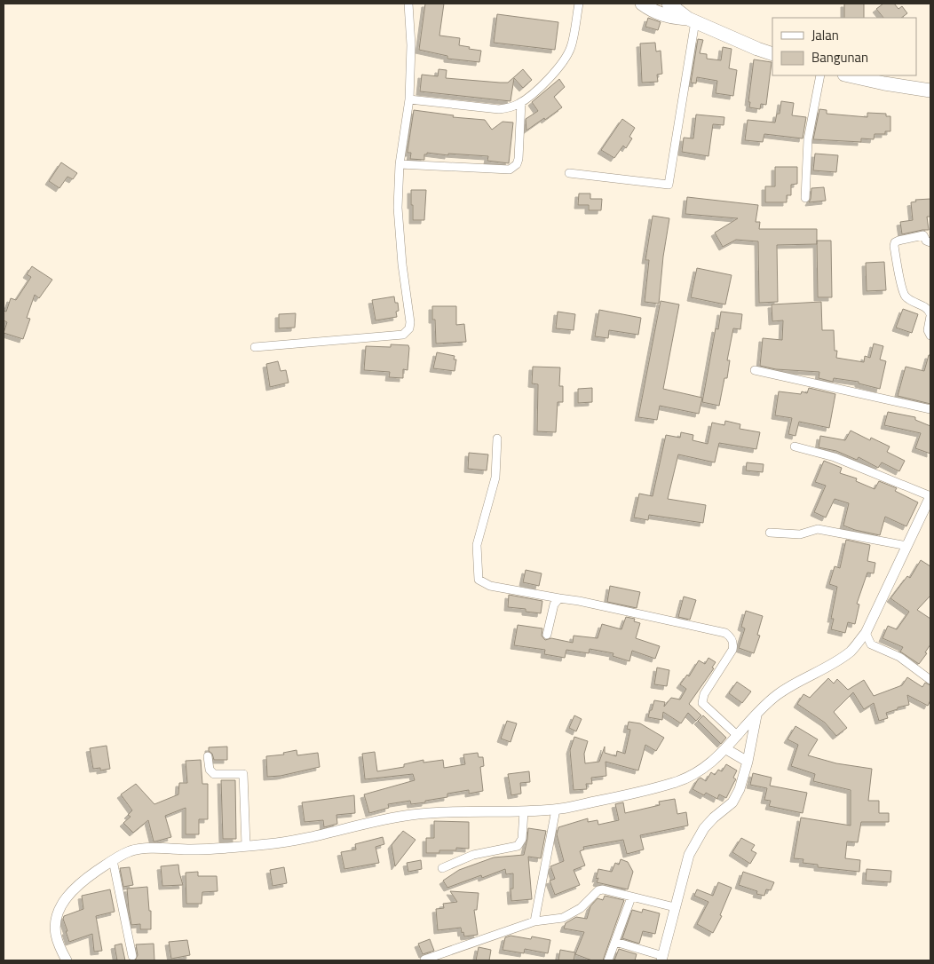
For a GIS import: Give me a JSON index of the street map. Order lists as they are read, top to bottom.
{
  "legend": ["Jalan", "Bangunan"]
}
